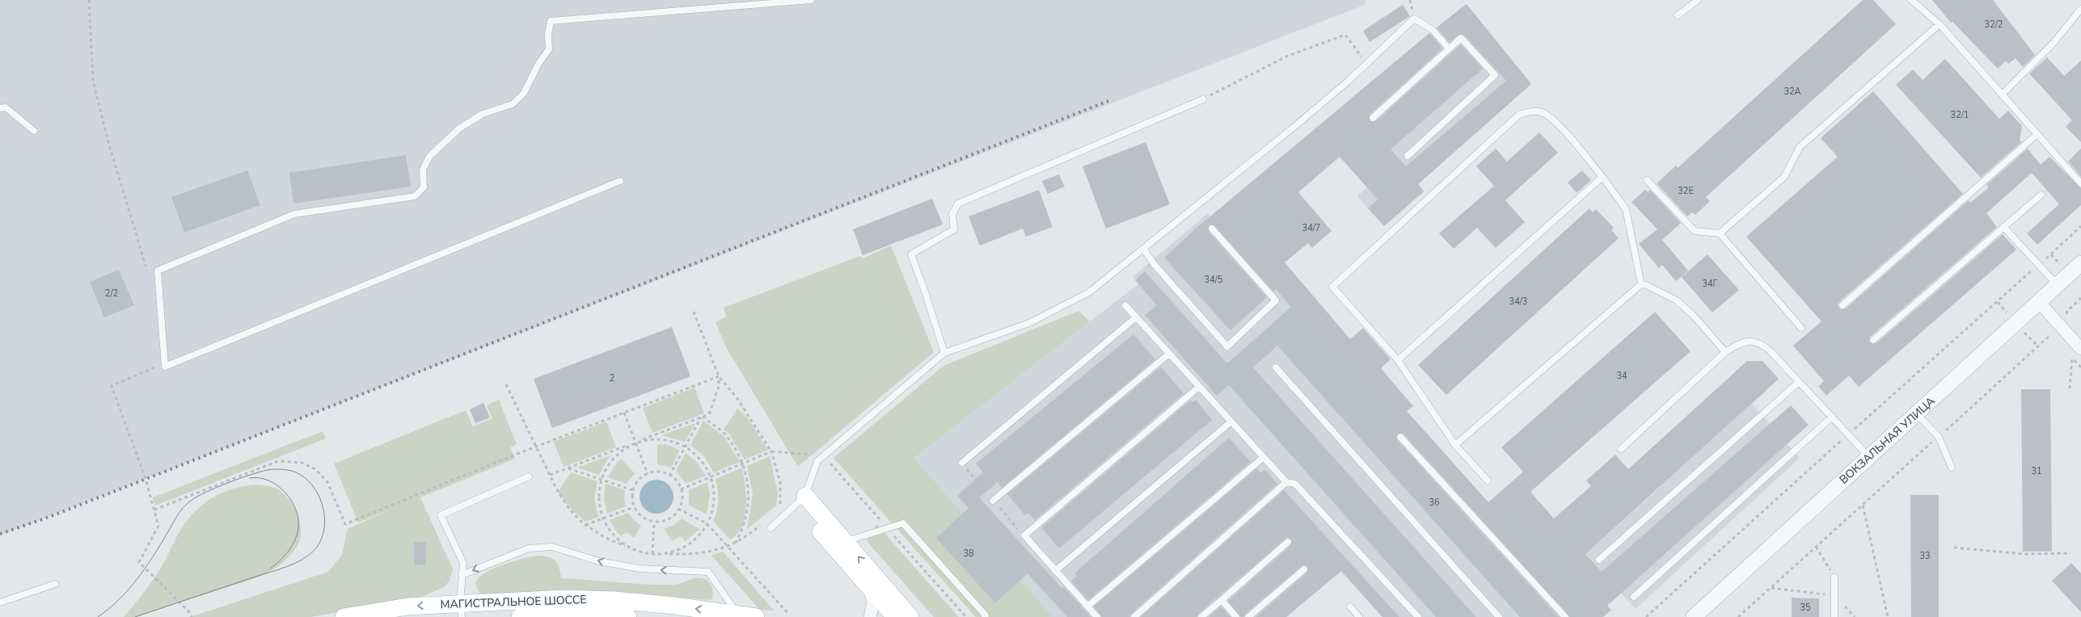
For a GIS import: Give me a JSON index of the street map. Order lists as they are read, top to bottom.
{
  "streets": {
    "main road": ["МАГИСТРАЛЬНОЕ ШОССЕ"],
    "street": ["ВОКЗАЛЬНАЯ УЛИЦА"]
  },
  "one_way": ["МАГИСТРАЛЬНОЕ ШОССЕ"],
  "house_numbers": [
    "32/2",
    "32А",
    "32/1",
    "32Е",
    "34/7",
    "34/5",
    "34Г",
    "2/2",
    "34/3",
    "34",
    "2",
    "31",
    "36",
    "38",
    "33",
    "35"
  ]
}
